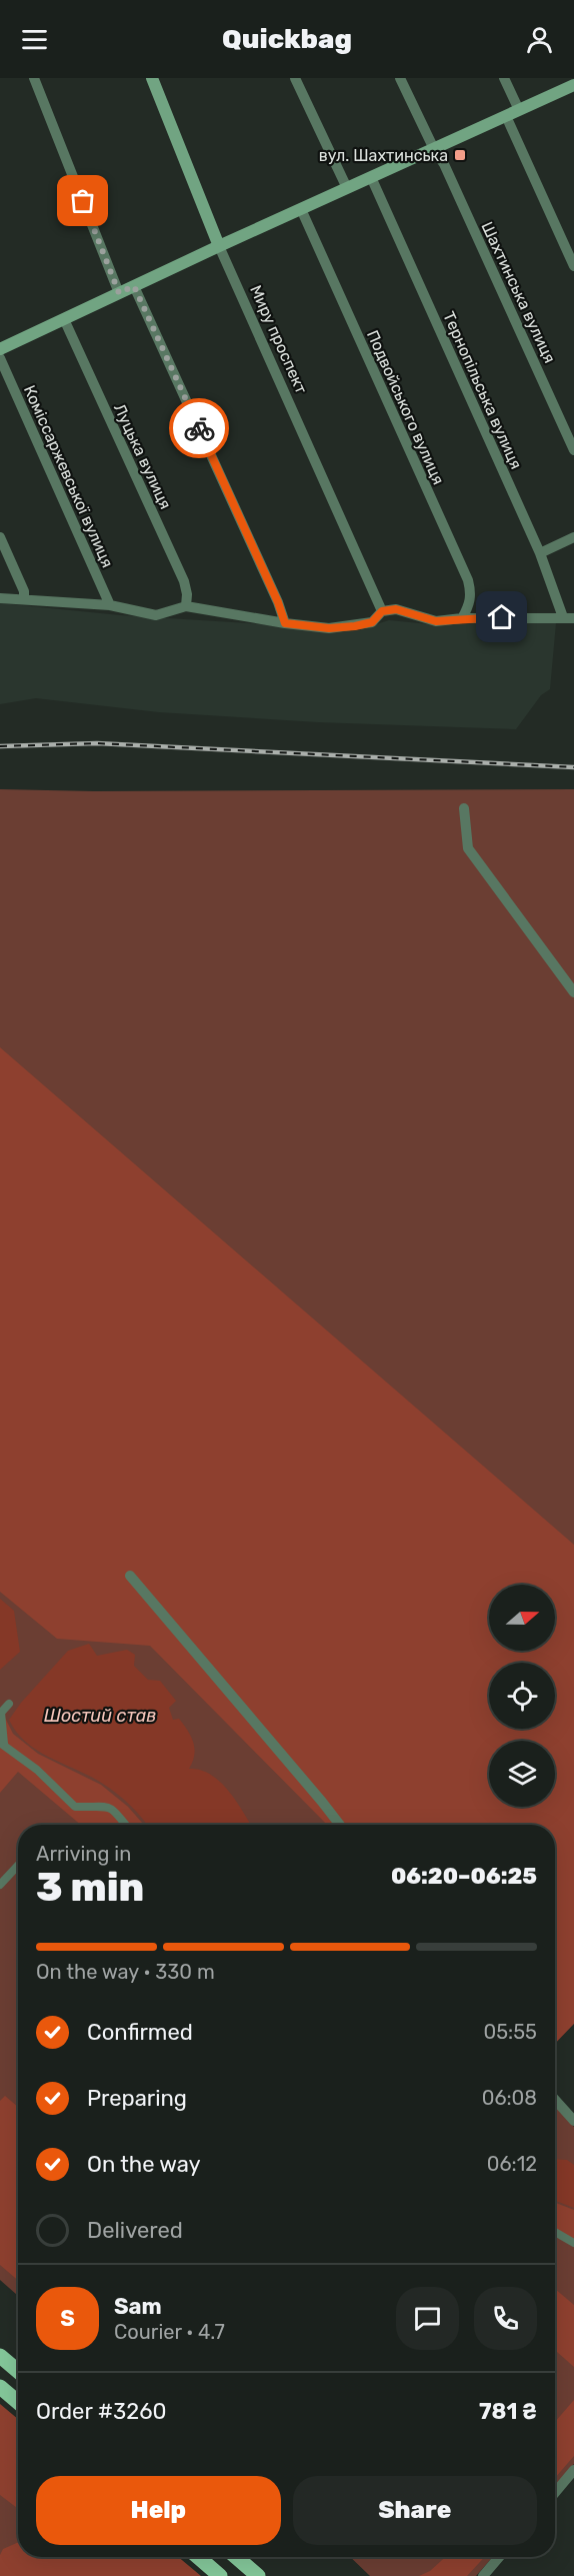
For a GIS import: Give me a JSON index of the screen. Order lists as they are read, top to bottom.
{
  "streets": {
    "main road": ["Миру проспект"],
    "street": [
      "Шахтинська вулиця",
      "Тернопільська вулиця",
      "Подвойського вулиця",
      "Луцька вулиця",
      "Коміссаржевської вулиця"
    ]
  },
  "water": ["Шостий став"],
  "places": {
    "transit": ["вул. Шахтинська"]
  },
  "north": "right",
  "page": {
    "header": "Quickbag",
    "heading": ["3 min", "Arriving in", "06:20–06:25"],
    "panel": [
      "Sam",
      "Courier · 4.7",
      "Order #3260",
      "781 ₴"
    ],
    "bar": "On the way · 330 m",
    "list": [
      ["Confirmed", "05:55"],
      ["Preparing", "06:08"],
      ["On the way", "06:12"],
      "Delivered"
    ],
    "round": "S",
    "buttons": ["Help", "Share"]
  }
}
